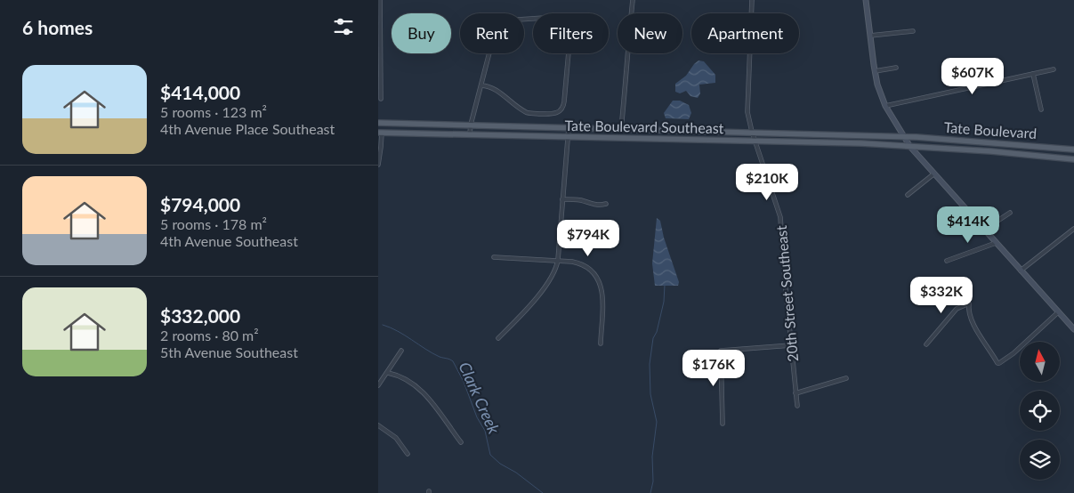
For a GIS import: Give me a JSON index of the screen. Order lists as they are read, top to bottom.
{
  "streets": {
    "main road": ["Tate Boulevard Southeast", "Tate Boulevard"],
    "street": ["20th Street Southeast"]
  },
  "crossings": [
    ["Tate Boulevard Southeast", "Tate Boulevard"],
    ["Tate Boulevard Southeast", "20th Street Southeast"]
  ],
  "water": ["Clark Creek"],
  "north": "top",
  "page": {
    "heading": "6 homes",
    "chip": [
      "Buy",
      "Rent",
      "Filters",
      "New",
      "Apartment"
    ],
    "list": [
      {
        "name": "$414,000",
        "note": "5 rooms · 123 m² · 4th Avenue Place Southeast"
      },
      {
        "name": "$794,000",
        "note": "5 rooms · 178 m² · 4th Avenue Southeast"
      },
      {
        "name": "$332,000",
        "note": "2 rooms · 80 m² · 5th Avenue Southeast"
      }
    ],
    "price": [
      "$607K",
      "$210K",
      "$414K",
      "$794K",
      "$332K",
      "$176K"
    ]
  }
}
